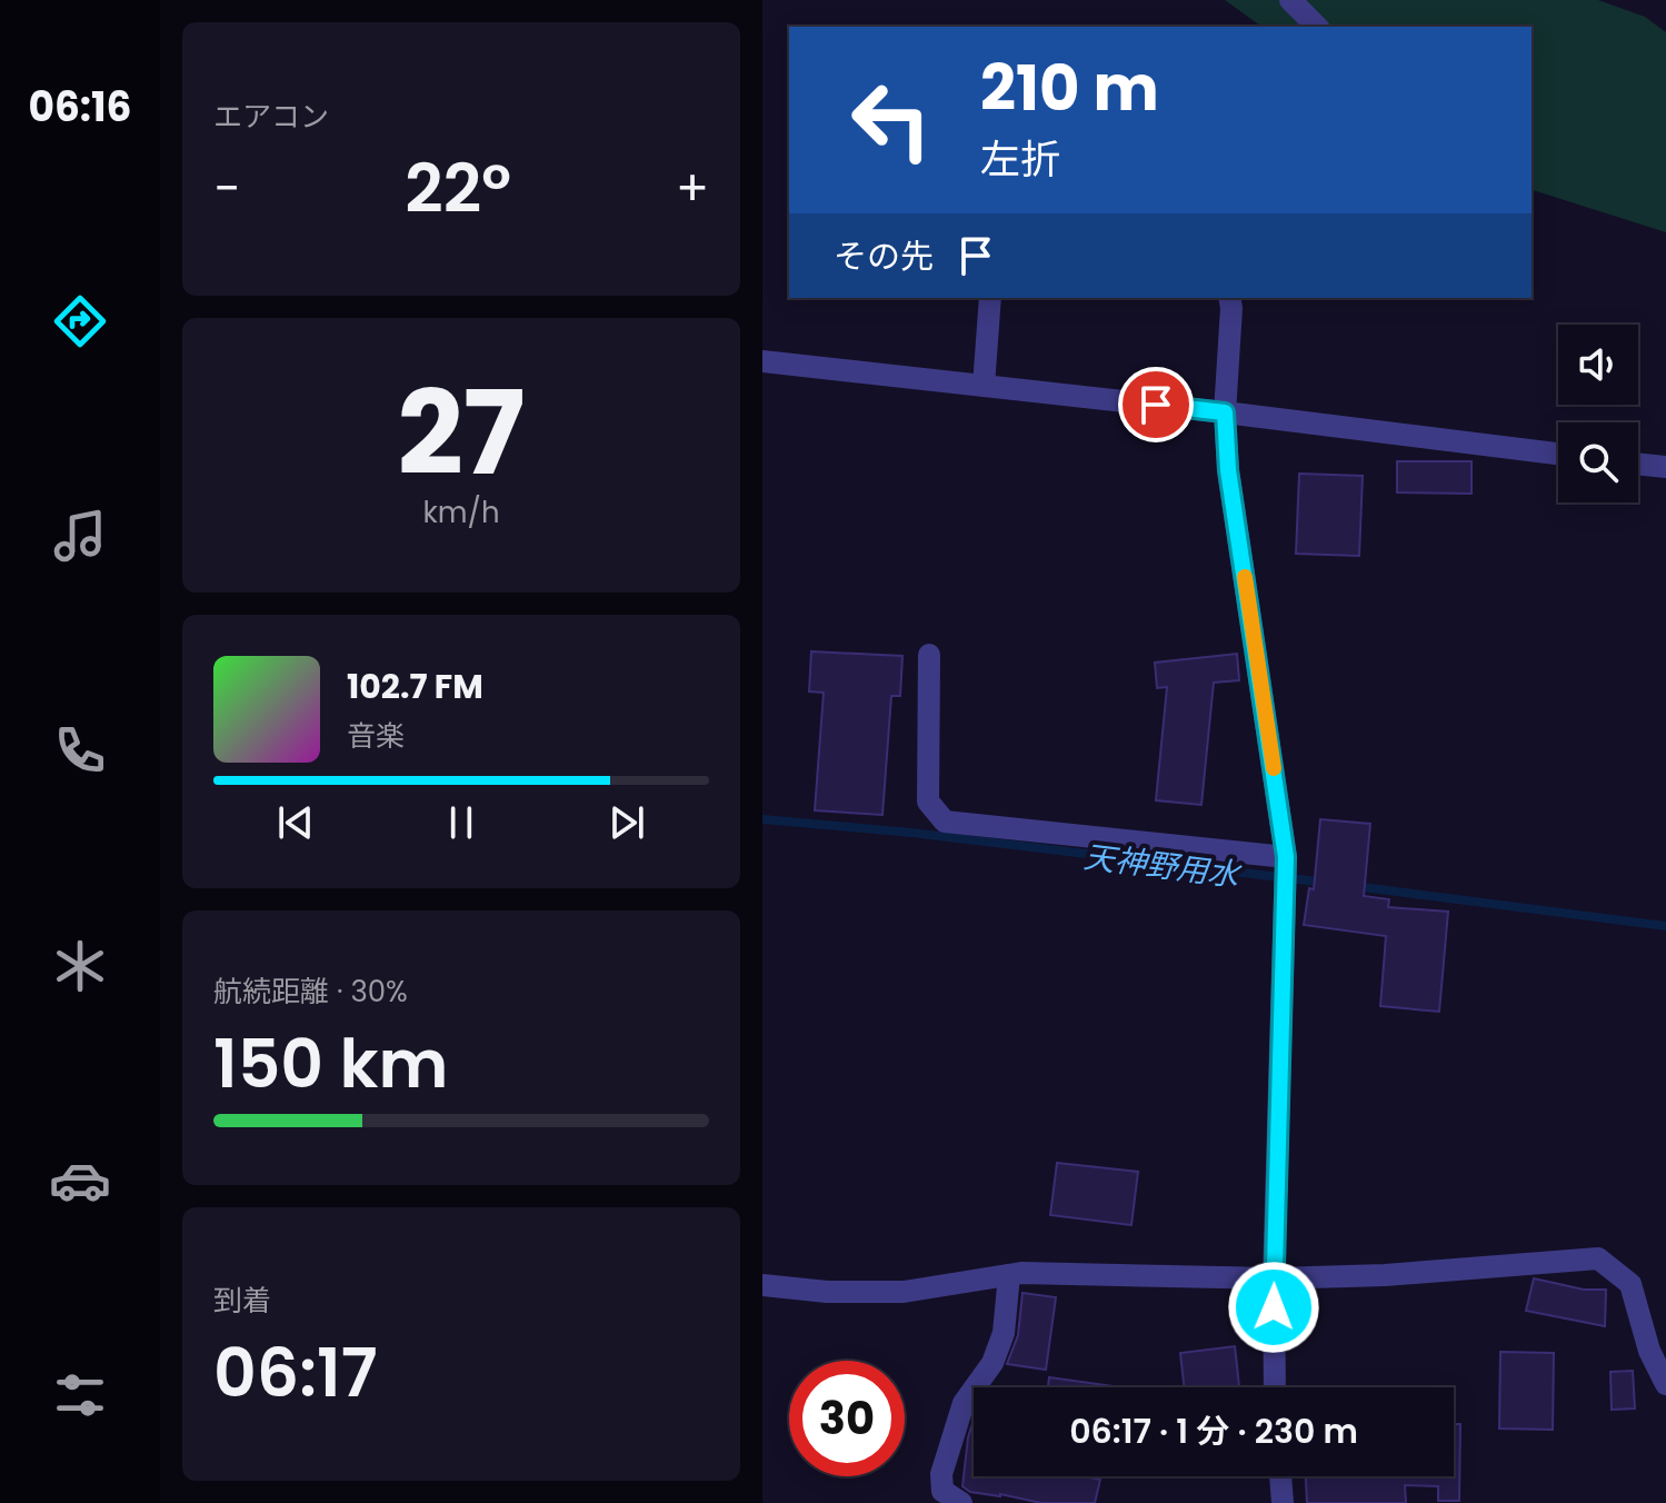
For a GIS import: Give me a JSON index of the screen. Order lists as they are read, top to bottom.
{
  "water": ["天神野用水"],
  "page": {
    "tabs": "06:16",
    "tile": [
      "エアコン",
      ["27", "km/h"],
      ["航続距離 · 30%", "150 km"],
      ["到着", "06:17"]
    ],
    "turn": ["210 m", "左折"],
    "heat": ["−", "22°", "+"],
    "then": "その先",
    "song": ["102.7 FM", "音楽"],
    "limit": "30",
    "trip": "06:17 · 1 分 · 230 m"
  }
}
